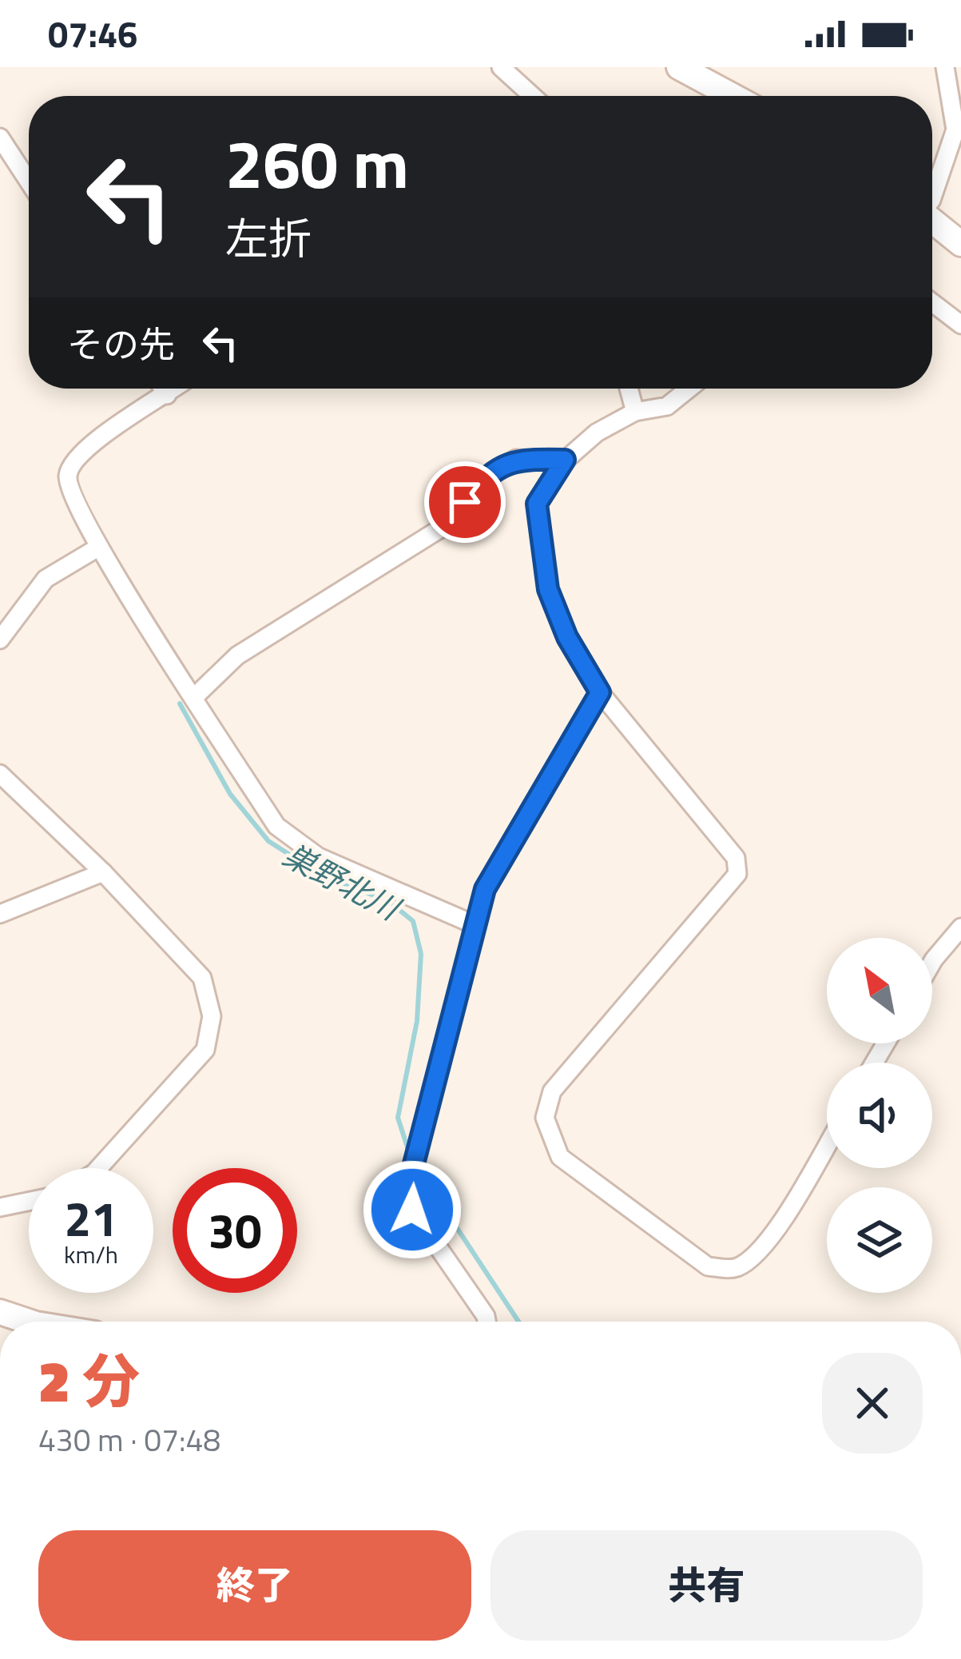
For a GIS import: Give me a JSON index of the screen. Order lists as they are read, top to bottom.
{
  "water": ["巣野北川"],
  "north": "top left",
  "page": {
    "status": "07:46",
    "turn": ["260 m", "左折"],
    "then": "その先",
    "speed": "21 km/h",
    "limit": "30",
    "heading": ["2 分", "430 m · 07:48"],
    "buttons": ["終了", "共有"]
  }
}
